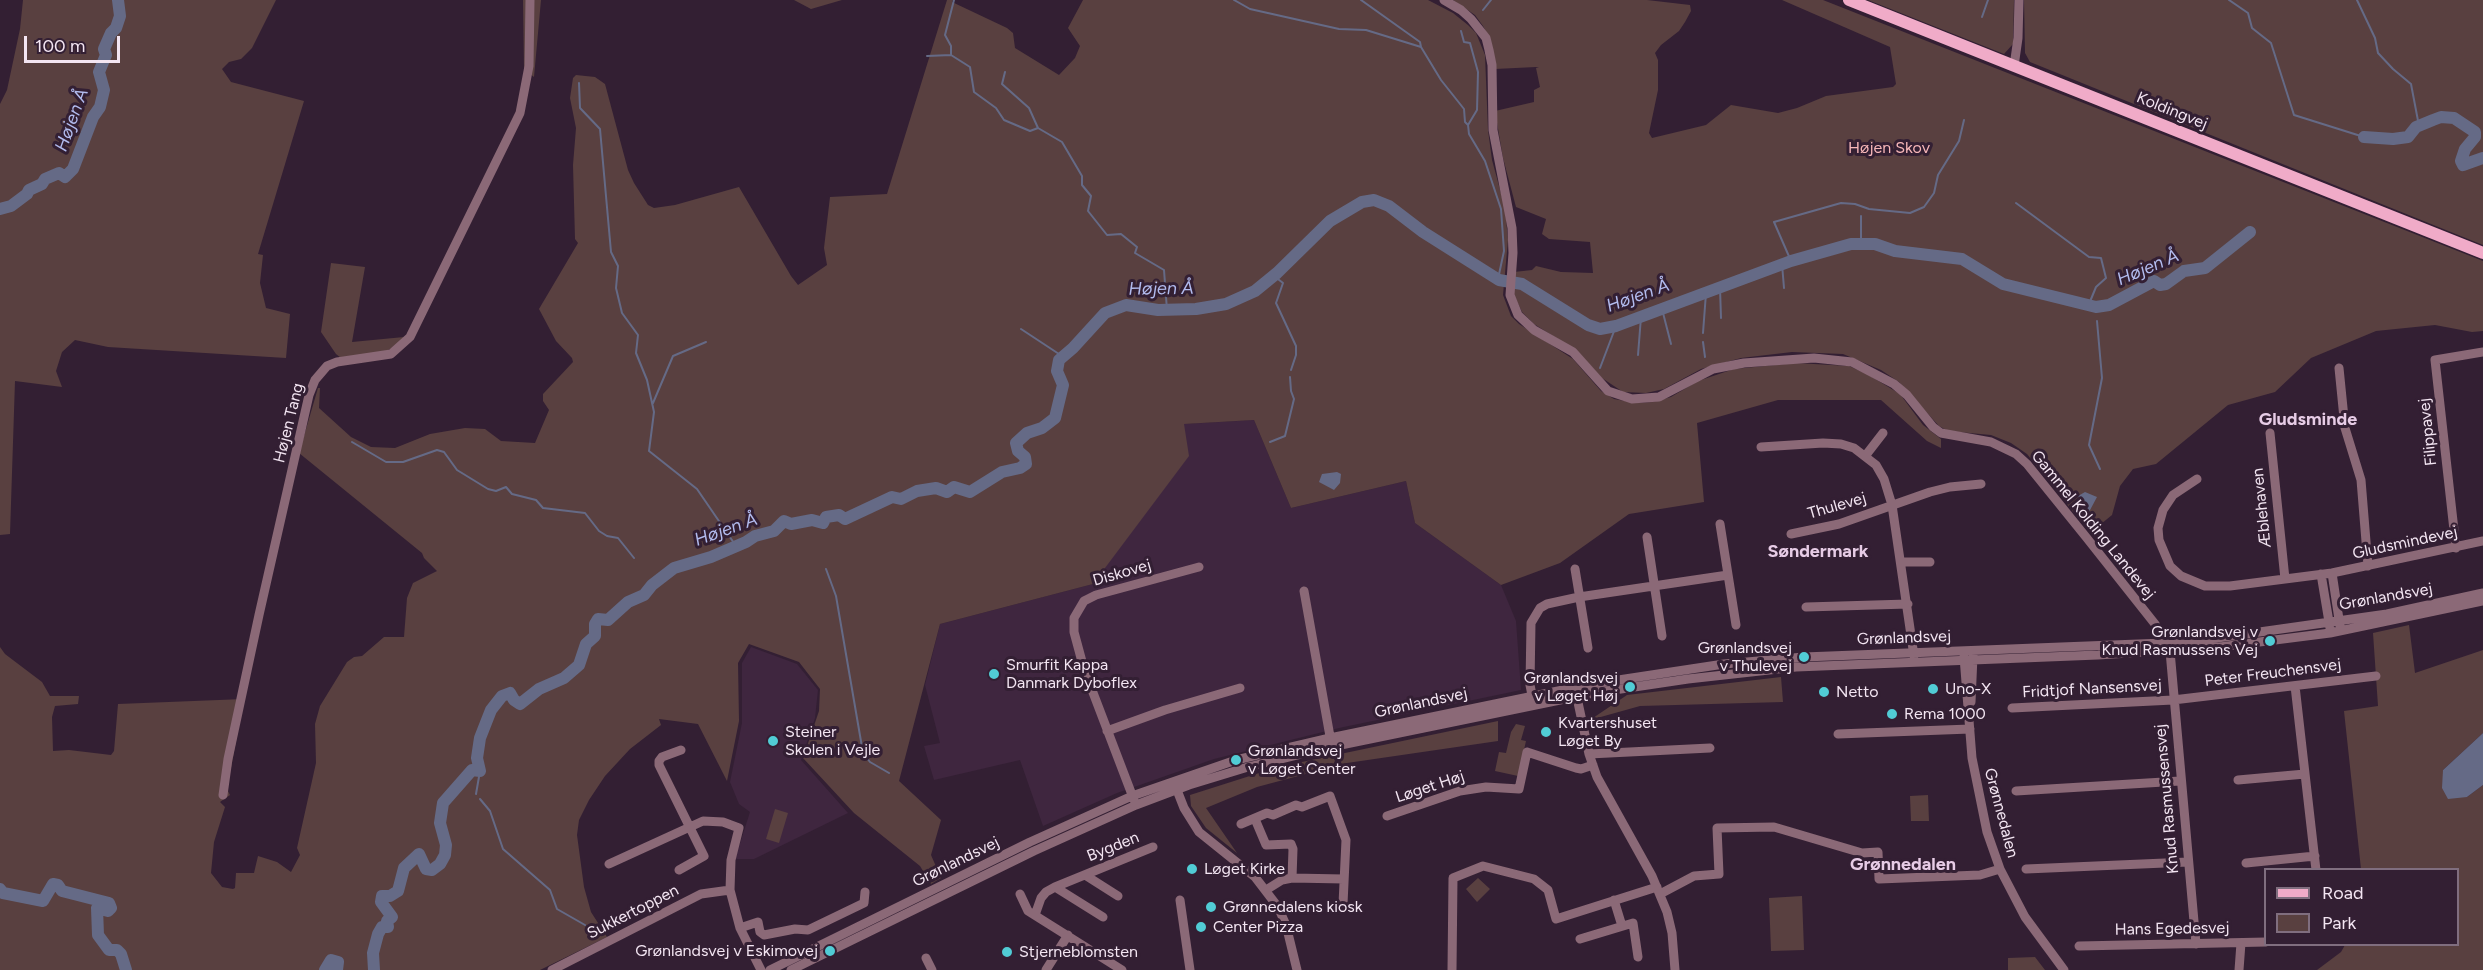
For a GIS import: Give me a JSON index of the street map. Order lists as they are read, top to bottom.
{
  "streets": {
    "main road": ["Koldingvej"],
    "street": [
      "Højen Tang",
      "Filippavej",
      "Thulevej",
      "Æblehaven",
      "Gammel Kolding Landevej",
      "Gludsmindevej",
      "Diskovej",
      "Grønlandsvej",
      "Peter Freuchensvej",
      "Fridtjof Nansensvej",
      "Løget Høj",
      "Knud Rasmussensvej",
      "Grønnedalen",
      "Bygden",
      "Sukkertoppen",
      "Hans Egedesvej"
    ]
  },
  "crossings": [
    ["Filippavej", "Gludsmindevej"],
    ["Thulevej", "Grønlandsvej"],
    ["Æblehaven", "Gludsmindevej"],
    ["Gammel Kolding Landevej", "Grønlandsvej"],
    ["Gammel Kolding Landevej", "Knud Rasmussensvej"],
    ["Gludsmindevej", "Grønlandsvej"],
    ["Diskovej", "Grønlandsvej"],
    ["Grønlandsvej", "Knud Rasmussensvej"],
    ["Grønlandsvej", "Grønnedalen"],
    ["Peter Freuchensvej", "Fridtjof Nansensvej"],
    ["Peter Freuchensvej", "Knud Rasmussensvej"],
    ["Fridtjof Nansensvej", "Knud Rasmussensvej"],
    ["Knud Rasmussensvej", "Hans Egedesvej"]
  ],
  "districts": ["Gludsminde", "Søndermark", "Grønnedalen"],
  "water": ["Højen Å"],
  "parks": ["Højen Skov"],
  "places": [
    "Grønlandsvej v Knud Rasmussens Vej",
    "Grønlandsvej v Thulevej",
    "Smurfit Kappa Danmark Dyboflex",
    "Grønlandsvej v Løget Høj",
    "Uno-X",
    "Netto",
    "Rema 1000",
    "Kvartershuset Løget By",
    "Steiner Skolen i Vejle",
    "Grønlandsvej v Løget Center",
    "Løget Kirke",
    "Grønnedalens kiosk",
    "Center Pizza",
    "Grønlandsvej v Eskimovej",
    "Stjerneblomsten"
  ],
  "legend": ["Road", "Park"],
  "scale_bar": "100 m"
}
